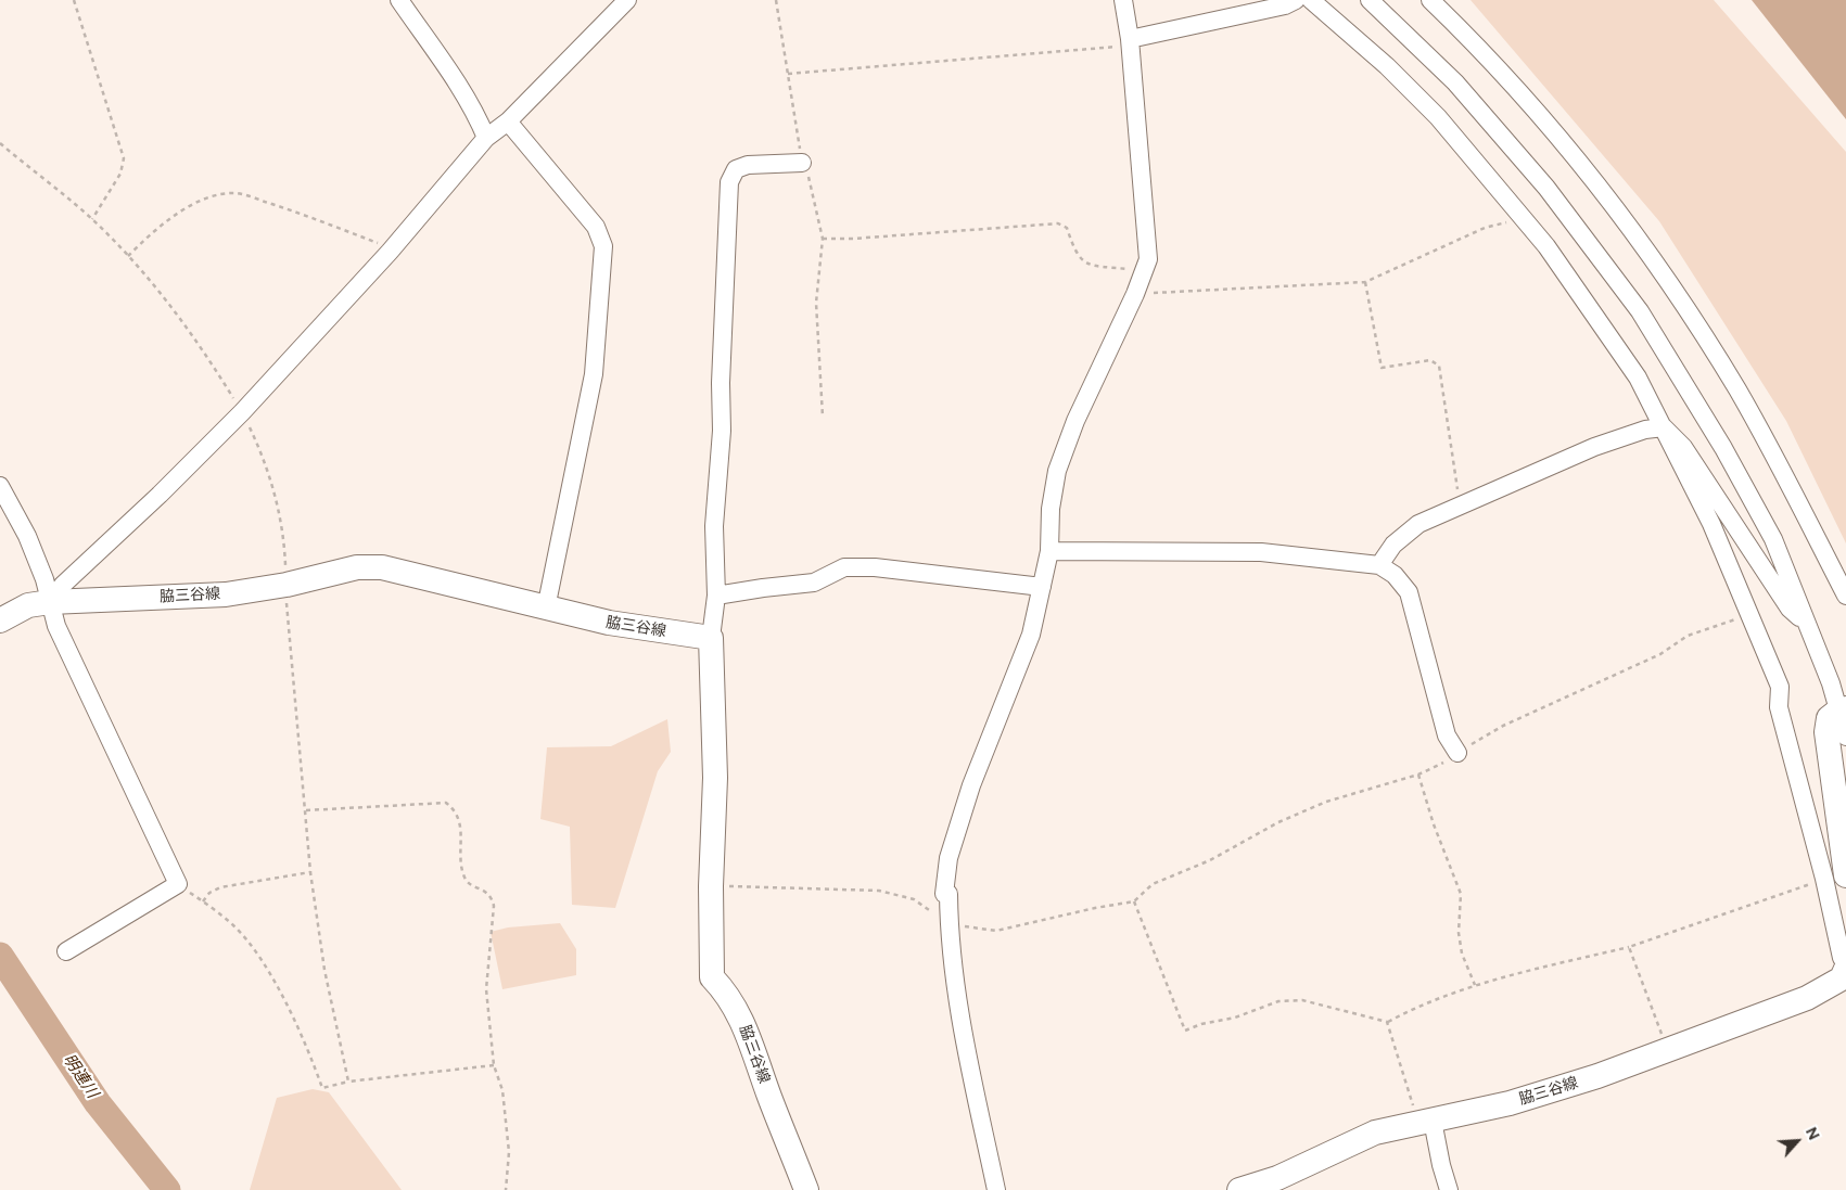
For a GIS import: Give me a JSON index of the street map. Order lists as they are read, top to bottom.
{
  "streets": {
    "main road": ["脇三谷線"]
  },
  "water": ["明連川"],
  "north": "top right"
}
